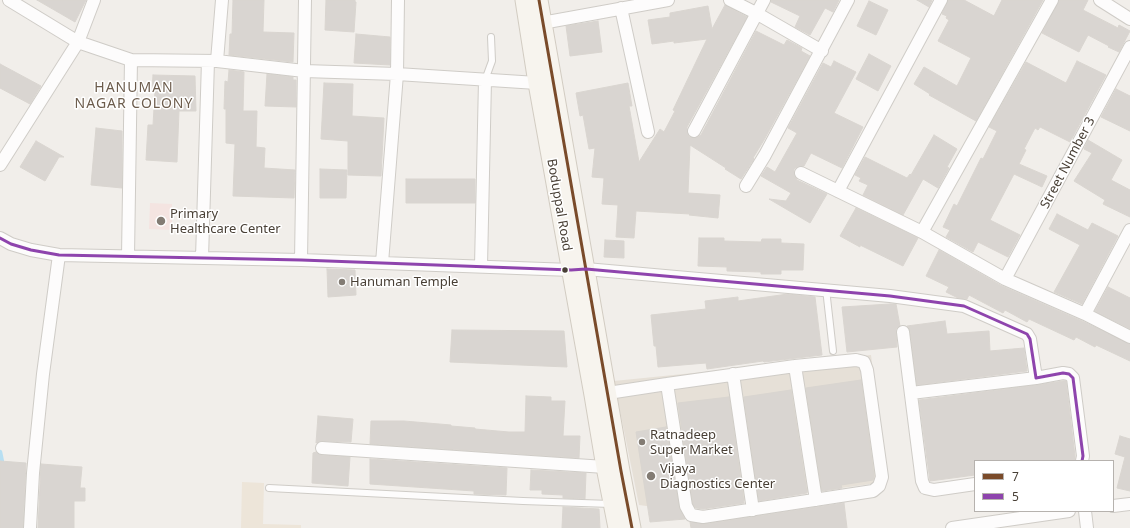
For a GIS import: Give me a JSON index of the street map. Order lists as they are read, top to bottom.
{
  "streets": {
    "street": ["Street Number 3", "Boduppal Road"]
  },
  "districts": ["HANUMAN NAGAR COLONY"],
  "places": [
    "Primary Healthcare Center",
    "Hanuman Temple",
    "Ratnadeep Super Market",
    "Vijaya Diagnostics Center"
  ],
  "lines": ["transit line 7", "transit line 5"],
  "legend": ["7", "5"]
}
